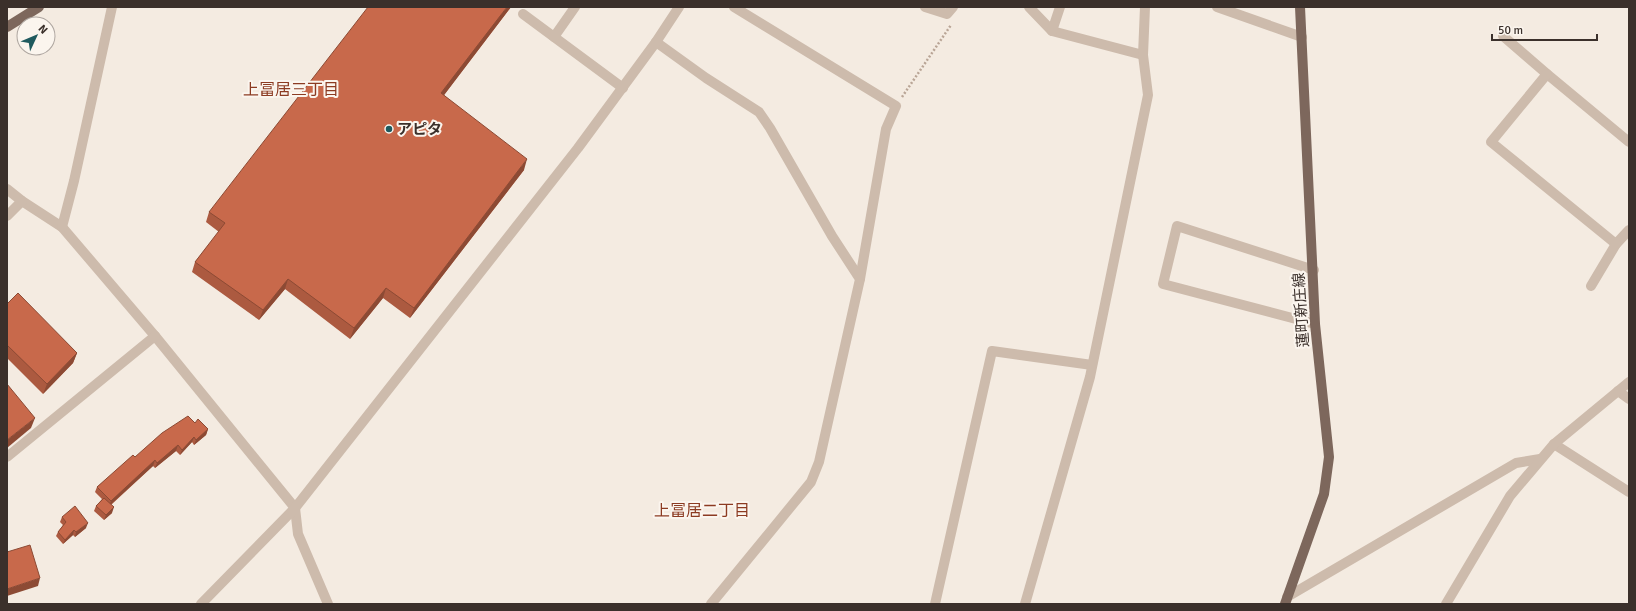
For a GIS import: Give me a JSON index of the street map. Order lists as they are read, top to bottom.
{
  "streets": {
    "main road": ["蓮町新庄線"]
  },
  "districts": ["上冨居三丁目", "上冨居二丁目"],
  "places": ["アピタ"],
  "scale_bar": "50 m",
  "north": "top right"
}
